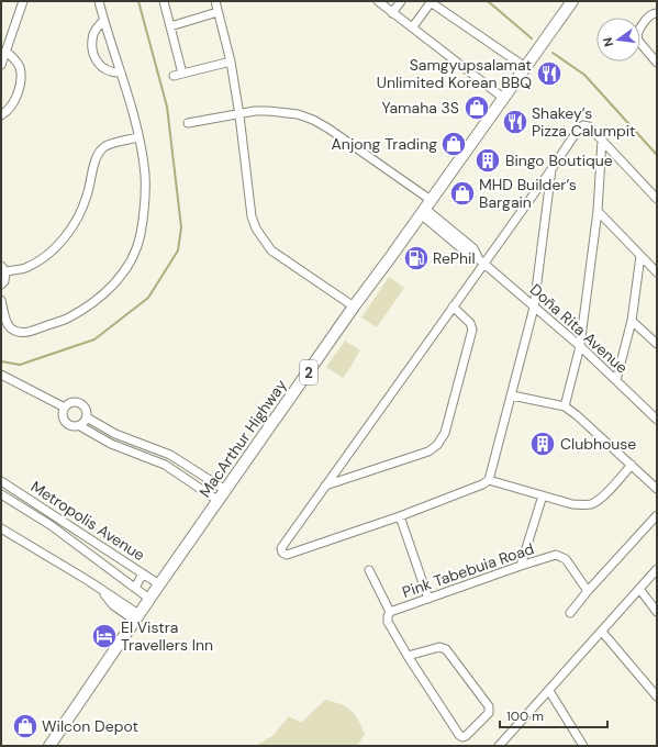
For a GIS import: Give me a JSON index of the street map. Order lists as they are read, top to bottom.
{
  "streets": {
    "highway": ["2", "MacArthur Highway"],
    "street": ["Doña Rita Avenue", "Metropolis Avenue", "Pink Tabebuia Road"]
  },
  "crossings": [
    ["Doña Rita Avenue", "MacArthur Highway"],
    ["MacArthur Highway", "Metropolis Avenue"]
  ],
  "places": {
    "restaurant": ["Samgyupsalamat Unlimited Korean BBQ", "Shakey’s Pizza Calumpit"],
    "shop": [
      "Yamaha 3S",
      "Anjong Trading",
      "MHD Builder’s Bargain",
      "Wilcon Depot"
    ],
    "building": ["Bingo Boutique", "Clubhouse"],
    "fuel station": ["RePhil"],
    "hotel": ["El Vistra Travellers Inn"]
  },
  "scale_bar": "100 m",
  "north": "left"
}
